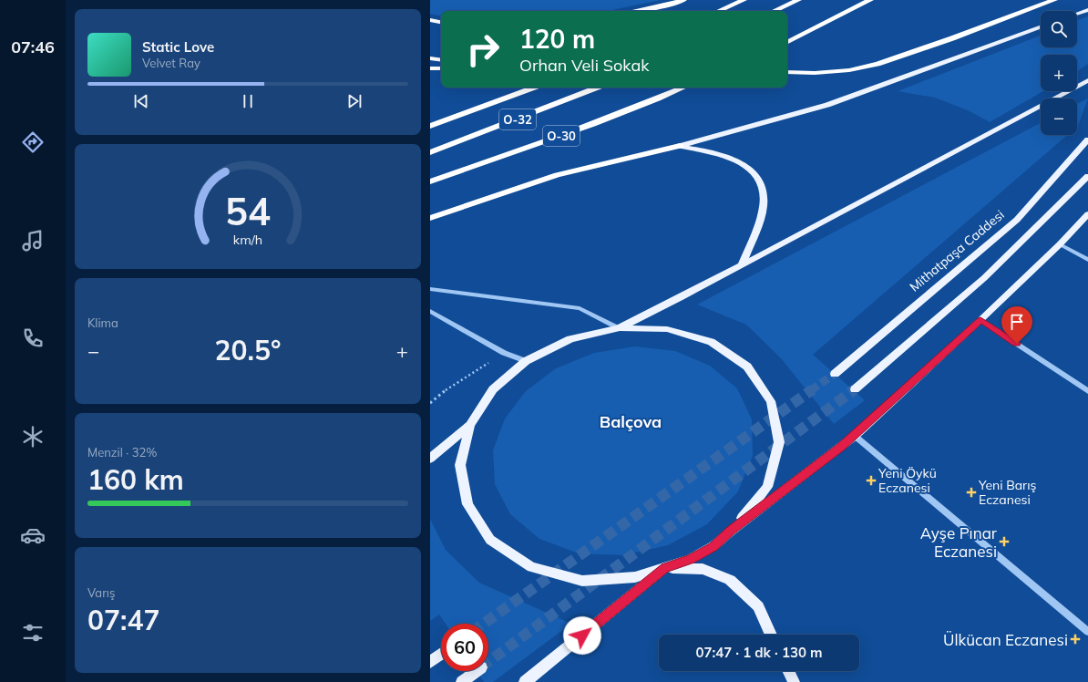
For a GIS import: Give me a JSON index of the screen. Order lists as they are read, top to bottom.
{
  "streets": {
    "highway": ["O-32", "O-30"],
    "main road": ["Mithatpaşa Caddesi"]
  },
  "districts": ["Balçova"],
  "places": {
    "health": [
      "Yeni Öykü Eczanesi",
      "Yeni Barış Eczanesi",
      "Ayşe Pınar Eczanesi",
      "Ülkücan Eczanesi"
    ]
  },
  "page": {
    "tabs": "07:46",
    "map_buttons": ["+", "−"],
    "turn": ["120 m", "Orhan Veli Sokak"],
    "song": ["Static Love", "Velvet Ray"],
    "tile": [
      "Klima",
      ["Menzil · 32%", "160 km"],
      ["Varış", "07:47"]
    ],
    "heat": ["−", "20.5°", "+"],
    "limit": "60",
    "trip": "07:47 · 1 dk · 130 m",
    "gauge": ["54", "km/h"]
  }
}
